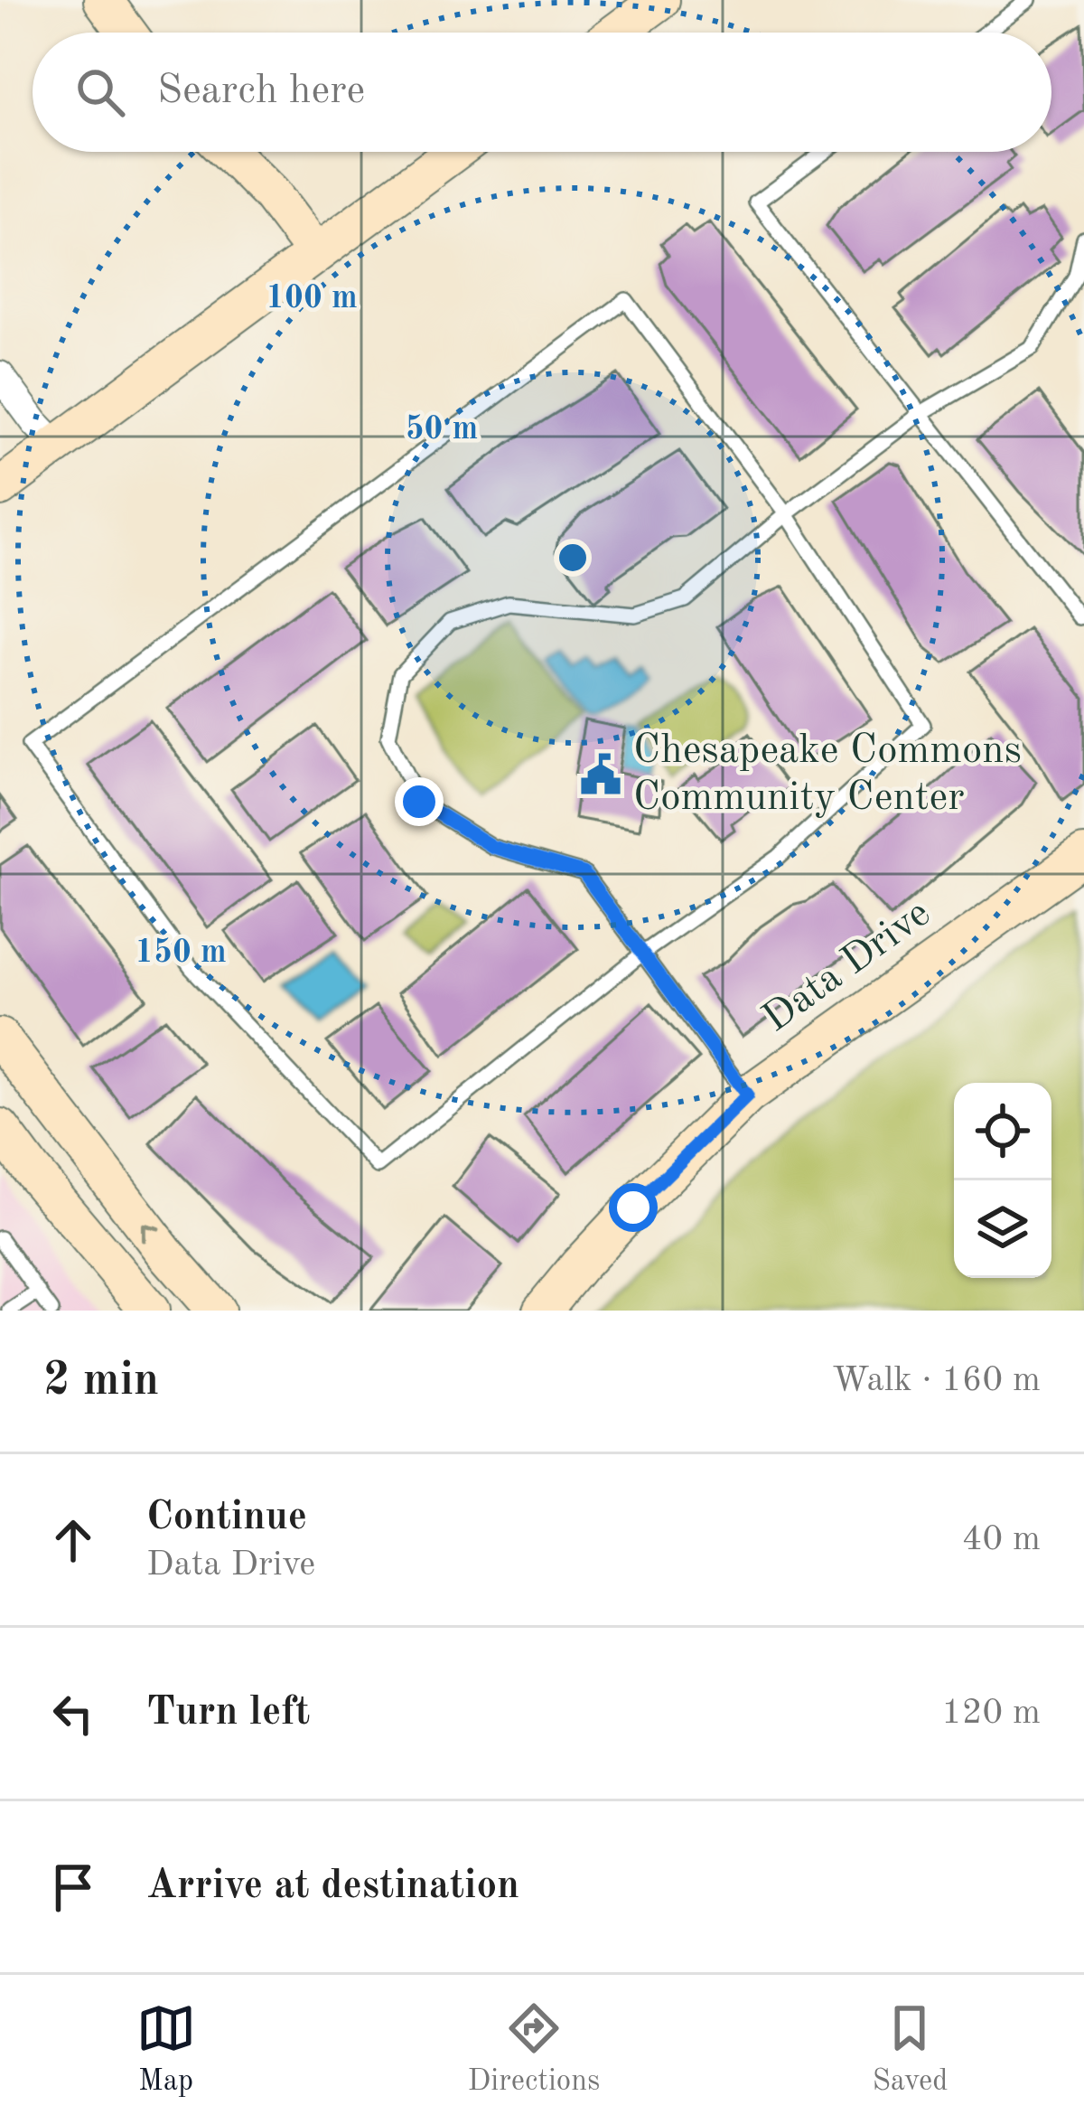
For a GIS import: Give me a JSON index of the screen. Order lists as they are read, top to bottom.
{
  "streets": {
    "street": ["Data Drive"]
  },
  "places": {
    "public building": ["Chesapeake Commons Community Center"]
  },
  "page": {
    "search": "Search here",
    "heading": ["2 min", "Walk · 160 m"],
    "list": [
      ["Continue", "Data Drive", "40 m"],
      ["Turn left", "120 m"],
      "Arrive at destination"
    ],
    "nav": ["Map", "Directions", "Saved"]
  },
  "rings": ["100 m", "50 m", "150 m"]
}
